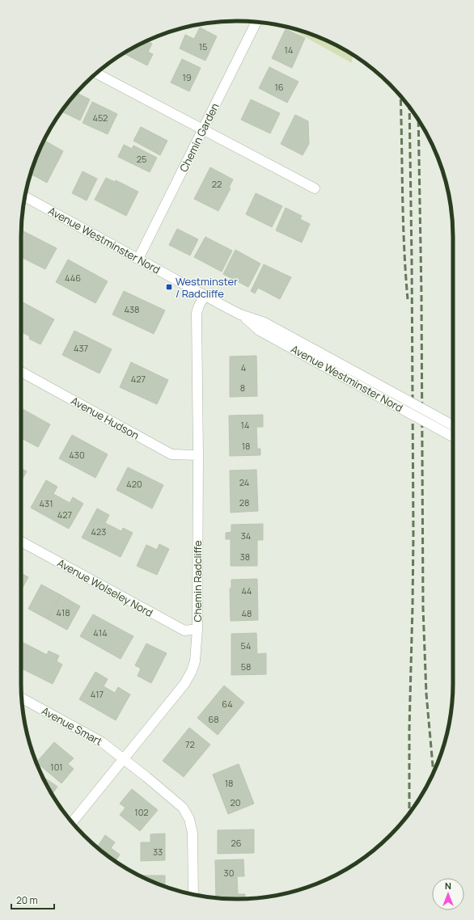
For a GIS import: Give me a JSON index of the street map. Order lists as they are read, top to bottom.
{
  "streets": {
    "street": [
      "Chemin Garden",
      "Avenue Westminster Nord",
      "Avenue Hudson",
      "Chemin Radcliffe",
      "Avenue Wolseley Nord",
      "Avenue Smart"
    ]
  },
  "crossings": [
    ["Chemin Garden", "Avenue Westminster Nord"],
    ["Avenue Westminster Nord", "Chemin Radcliffe"],
    ["Avenue Hudson", "Chemin Radcliffe"],
    ["Chemin Radcliffe", "Avenue Wolseley Nord"],
    ["Chemin Radcliffe", "Avenue Smart"]
  ],
  "places": {
    "transit": ["Westminster / Radcliffe"]
  },
  "house_numbers": [
    "15",
    "14",
    "19",
    "16",
    "452",
    "25",
    "22",
    "446",
    "438",
    "437",
    "4",
    "427",
    "8",
    "14",
    "18",
    "430",
    "24",
    "420",
    "28",
    "431",
    "427",
    "423",
    "34",
    "38",
    "44",
    "418",
    "48",
    "414",
    "54",
    "58",
    "417",
    "64",
    "68",
    "72",
    "101",
    "18",
    "20",
    "102",
    "26",
    "33",
    "30"
  ],
  "scale_bar": "20 m",
  "north": "top"
}
